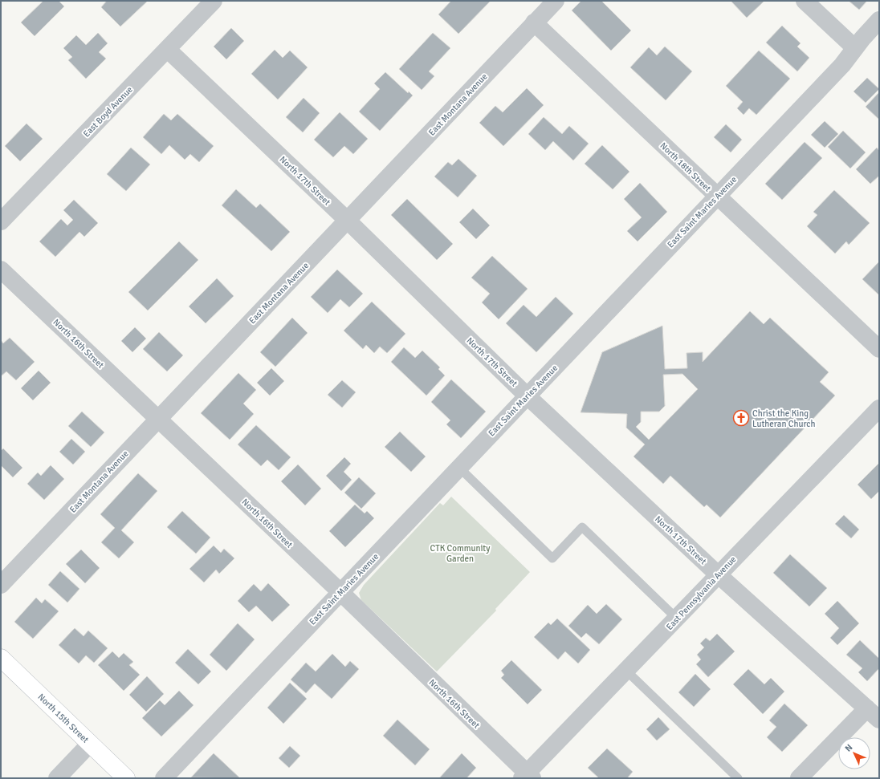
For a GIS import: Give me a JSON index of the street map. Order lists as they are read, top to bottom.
{
  "streets": {
    "main road": ["North 15th Street"],
    "street": [
      "East Montana Avenue",
      "East Boyd Avenue",
      "North 18th Street",
      "North 17th Street",
      "East Saint Maries Avenue",
      "North 16th Street",
      "East Pennsylvania Avenue"
    ]
  },
  "crossings": [
    ["East Montana Avenue", "North 18th Street"],
    ["East Montana Avenue", "North 17th Street"],
    ["East Montana Avenue", "North 16th Street"],
    ["East Boyd Avenue", "North 17th Street"],
    ["North 18th Street", "East Saint Maries Avenue"],
    ["North 17th Street", "East Saint Maries Avenue"],
    ["North 17th Street", "East Pennsylvania Avenue"],
    ["East Saint Maries Avenue", "North 16th Street"],
    ["North 16th Street", "East Pennsylvania Avenue"]
  ],
  "parks": ["CTK Community Garden"],
  "places": {
    "church": ["Christ the King Lutheran Church"]
  },
  "north": "top left"
}
